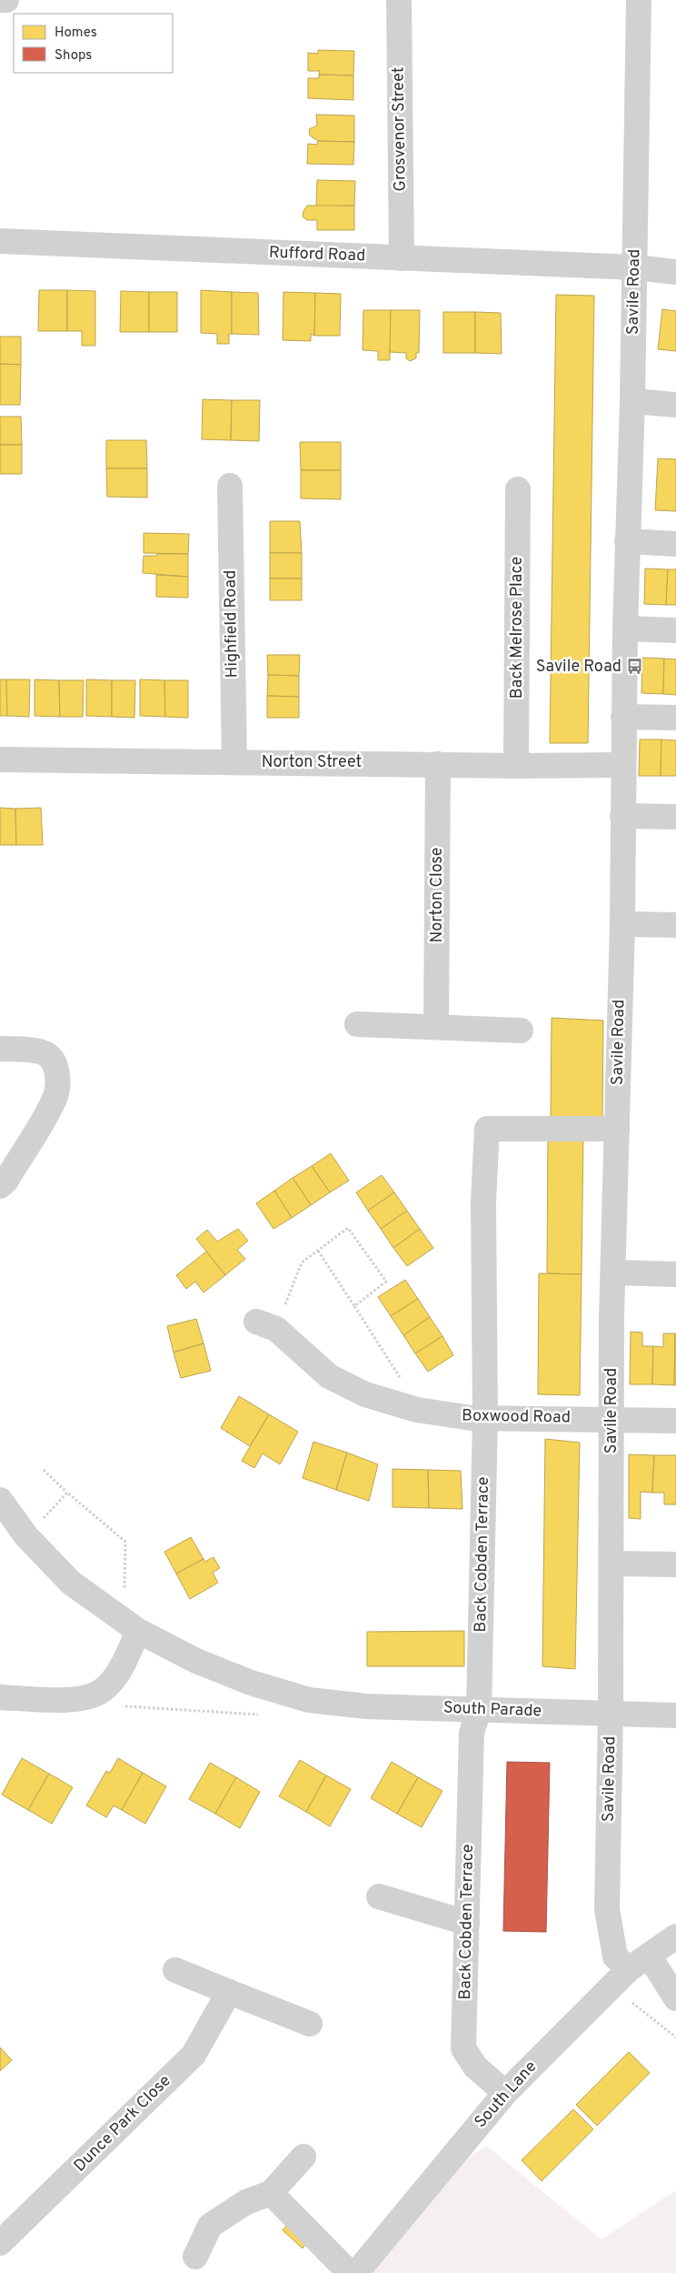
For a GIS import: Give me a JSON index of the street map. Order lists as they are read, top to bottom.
{
  "streets": {
    "street": [
      "Grosvenor Street",
      "Rufford Road",
      "Savile Road",
      "Highfield Road",
      "Back Melrose Place",
      "Norton Street",
      "Norton Close",
      "Boxwood Road",
      "Back Cobden Terrace",
      "South Parade",
      "South Lane",
      "Dunce Park Close"
    ]
  },
  "crossings": [
    ["Grosvenor Street", "Rufford Road"],
    ["Rufford Road", "Savile Road"],
    ["Savile Road", "Norton Street"],
    ["Savile Road", "Boxwood Road"],
    ["Savile Road", "Back Cobden Terrace"],
    ["Savile Road", "South Parade"],
    ["Savile Road", "South Lane"],
    ["Highfield Road", "Norton Street"],
    ["Back Melrose Place", "Norton Street"],
    ["Norton Street", "Norton Close"],
    ["Boxwood Road", "Back Cobden Terrace"],
    ["Back Cobden Terrace", "South Parade"],
    ["Back Cobden Terrace", "South Lane"]
  ],
  "places": {
    "bus stop": ["Savile Road"]
  },
  "legend": ["Homes", "Shops"]
}
